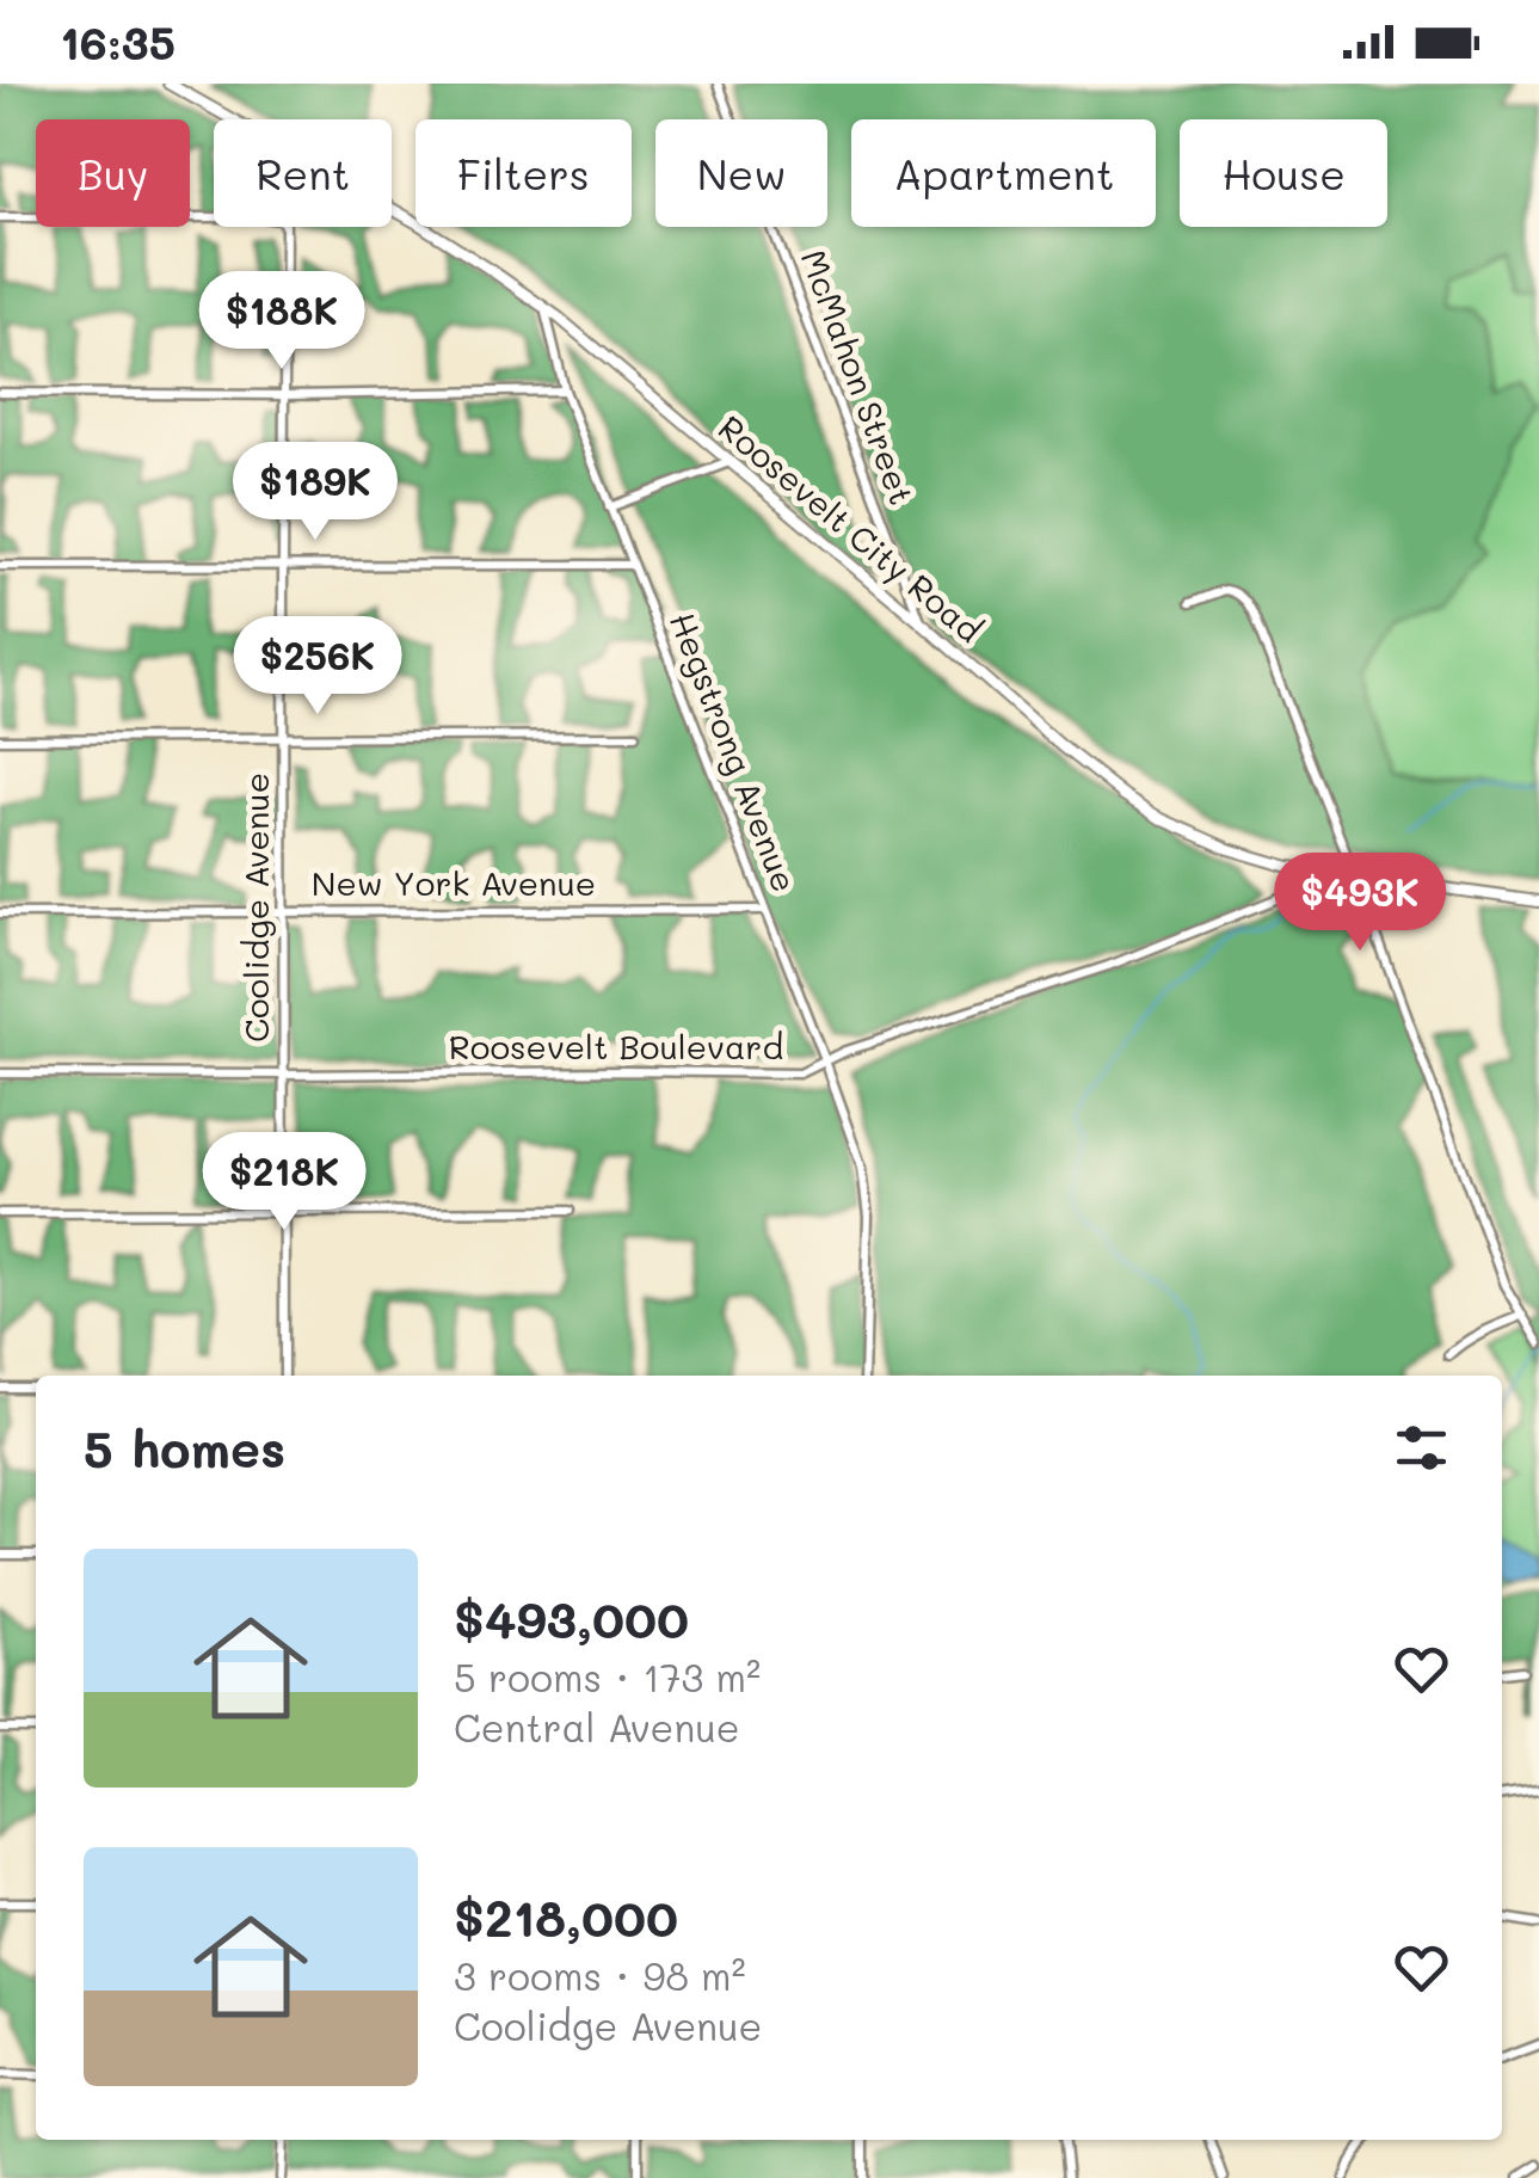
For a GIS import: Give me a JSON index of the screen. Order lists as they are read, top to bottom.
{
  "streets": {
    "main road": ["Roosevelt City Road"],
    "street": [
      "McMahon Street",
      "Hegstrong Avenue",
      "New York Avenue",
      "Coolidge Avenue",
      "Roosevelt Boulevard"
    ]
  },
  "crossings": [
    ["McMahon Street", "Roosevelt City Road"],
    ["Roosevelt City Road", "Hegstrong Avenue"],
    ["Roosevelt City Road", "Roosevelt Boulevard"],
    ["Hegstrong Avenue", "New York Avenue"],
    ["Hegstrong Avenue", "Roosevelt Boulevard"],
    ["New York Avenue", "Coolidge Avenue"],
    ["Coolidge Avenue", "Roosevelt Boulevard"]
  ],
  "page": {
    "status": "16:35",
    "chip": [
      "Buy",
      "Rent",
      "Filters",
      "New",
      "Apartment",
      "House"
    ],
    "price": [
      "$188K",
      "$189K",
      "$256K",
      "$493K",
      "$218K"
    ],
    "heading": "5 homes",
    "list": [
      {
        "name": "$493,000",
        "note": "5 rooms · 173 m² · Central Avenue"
      },
      {
        "name": "$218,000",
        "note": "3 rooms · 98 m² · Coolidge Avenue"
      }
    ]
  }
}
